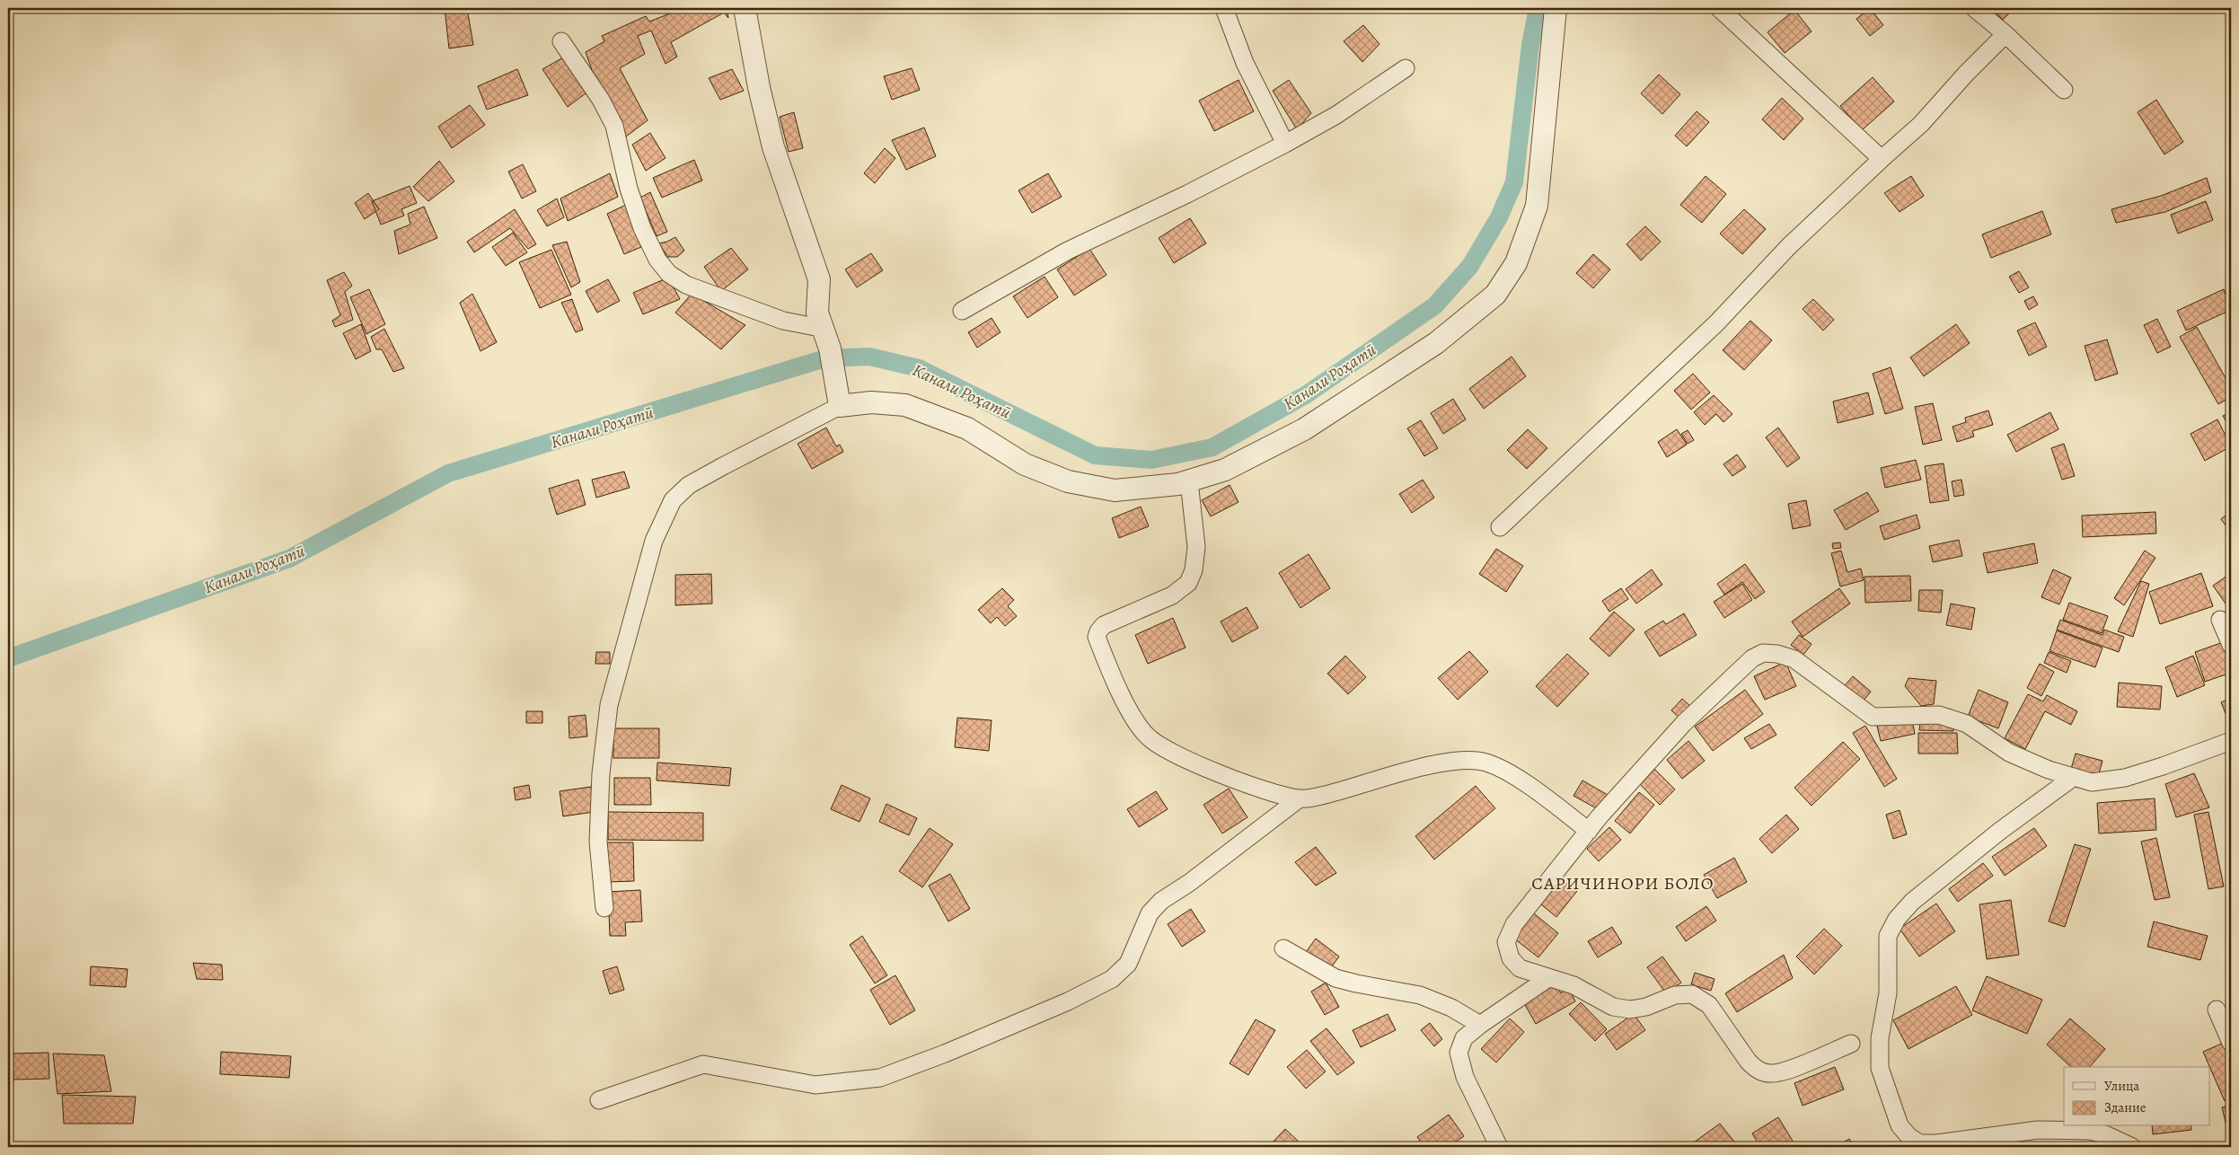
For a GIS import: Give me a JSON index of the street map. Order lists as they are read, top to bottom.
{
  "districts": ["САРИЧИНОРИ БОЛО"],
  "water": ["Канали Роҳатӣ"],
  "legend": ["Улица", "Здание"]
}
